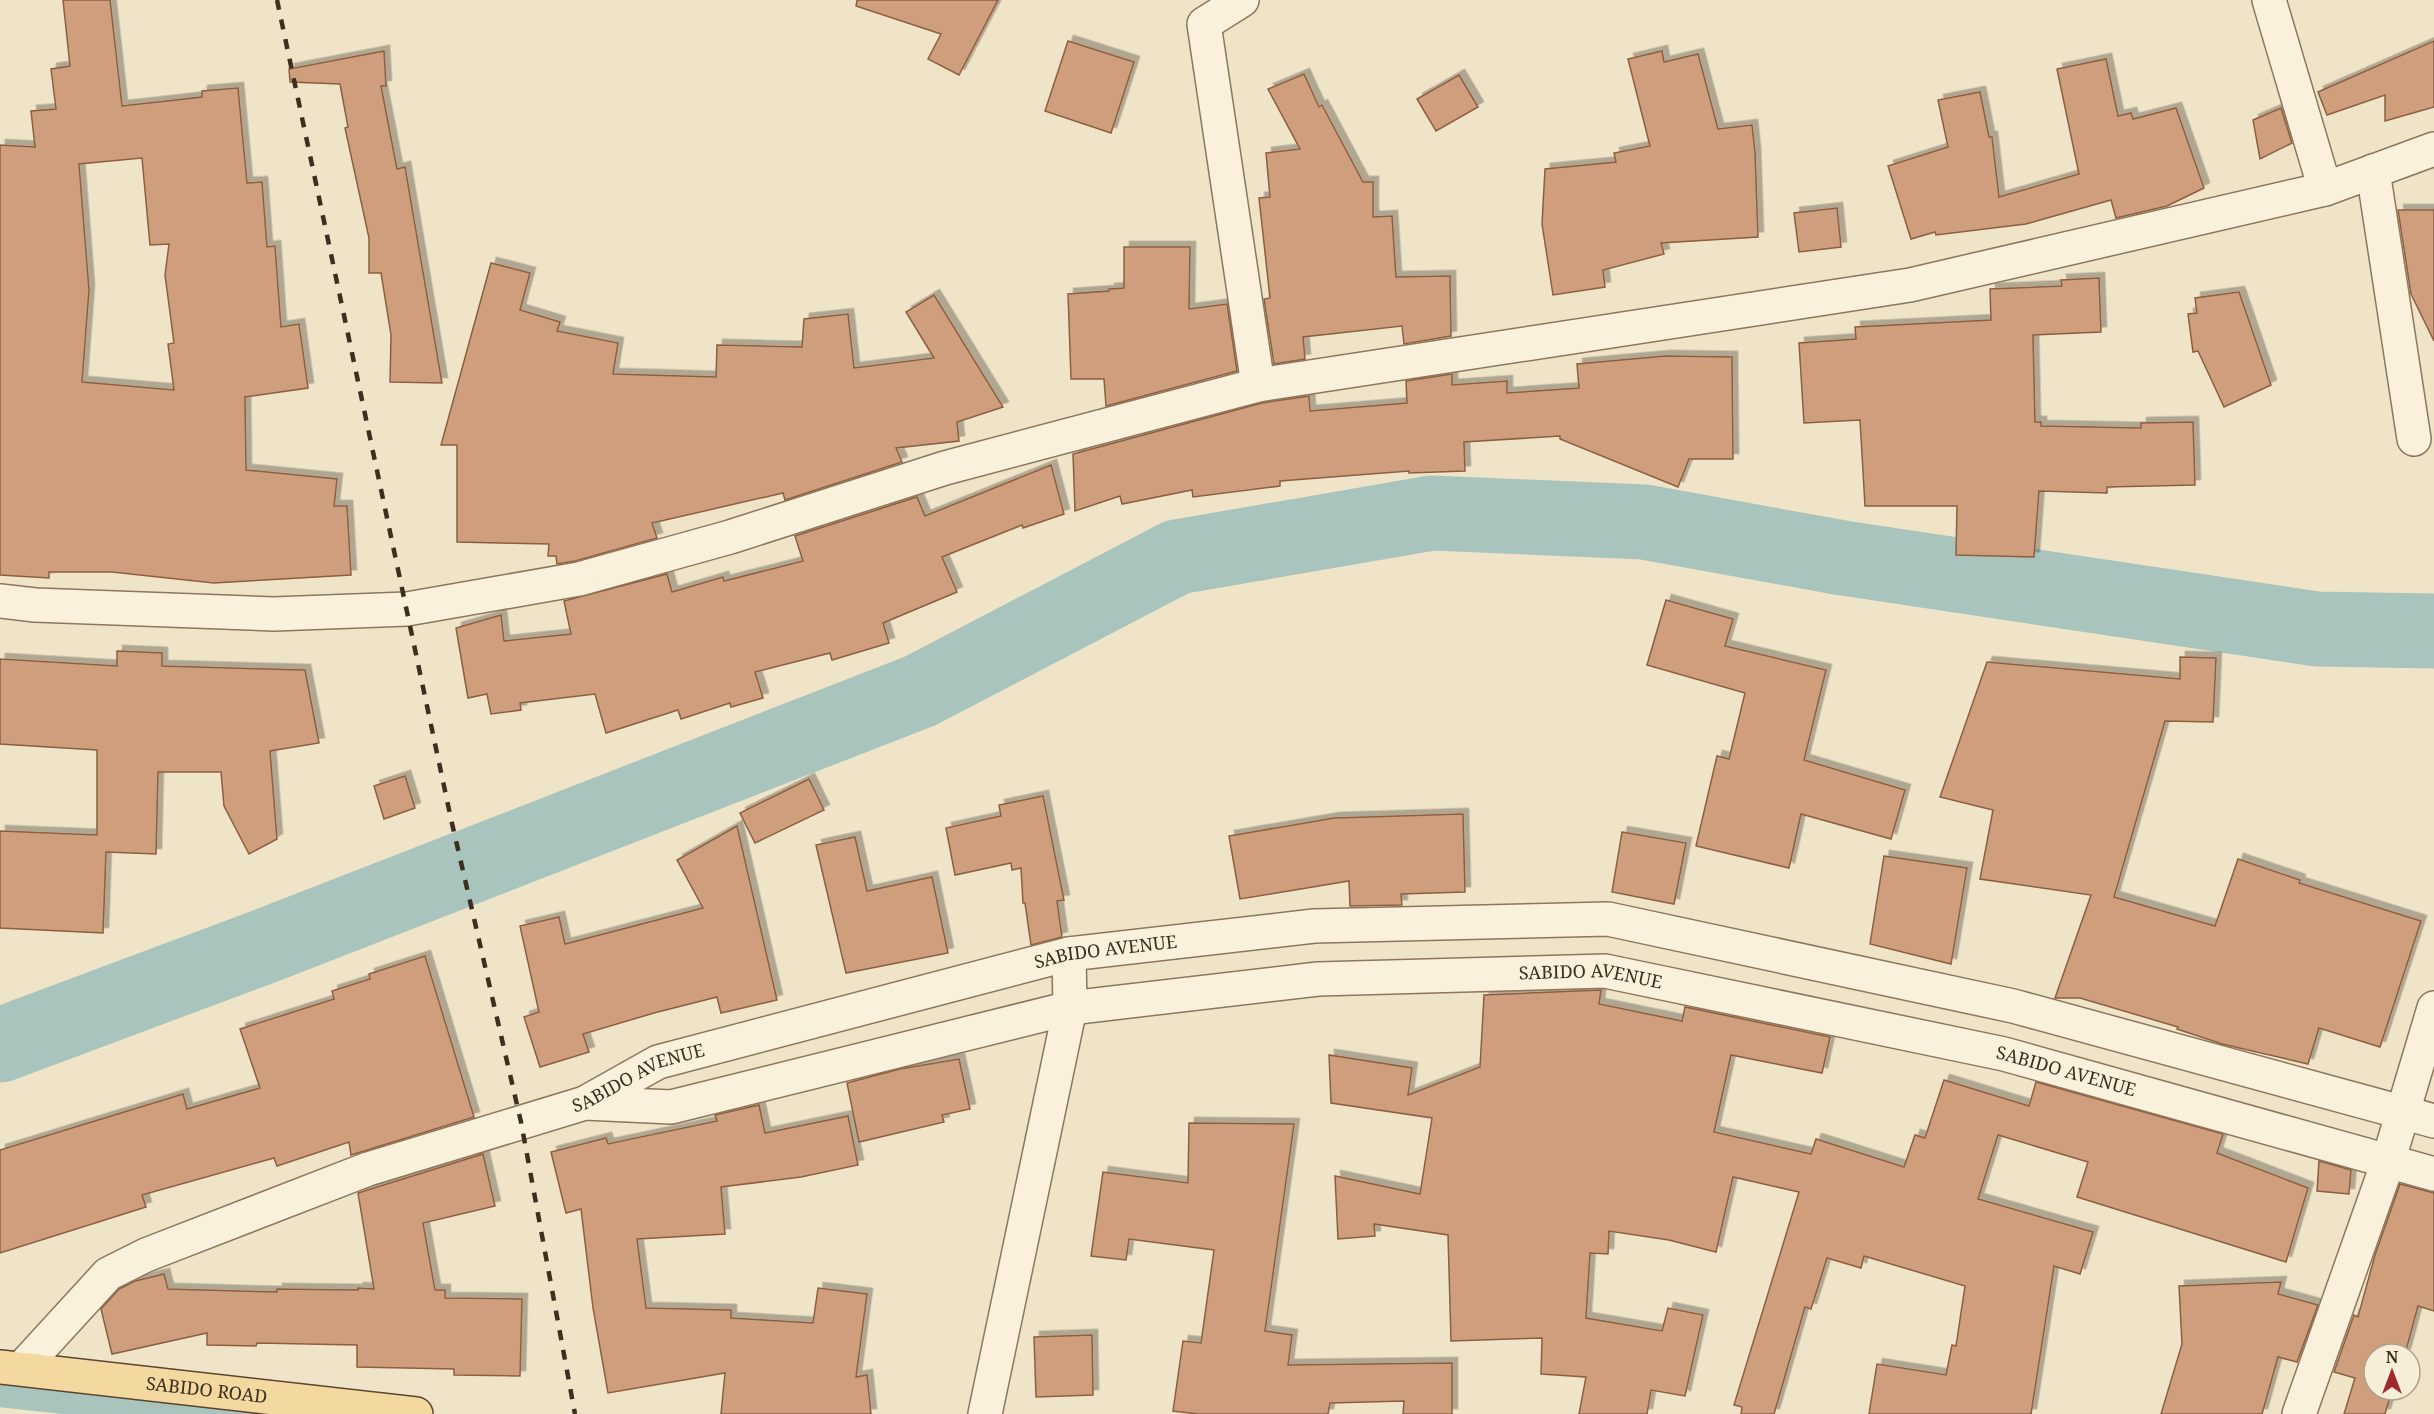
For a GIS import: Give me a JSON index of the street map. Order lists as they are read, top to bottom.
{
  "streets": {
    "main road": ["SABIDO ROAD"],
    "street": ["SABIDO AVENUE"]
  },
  "north": "top"
}
